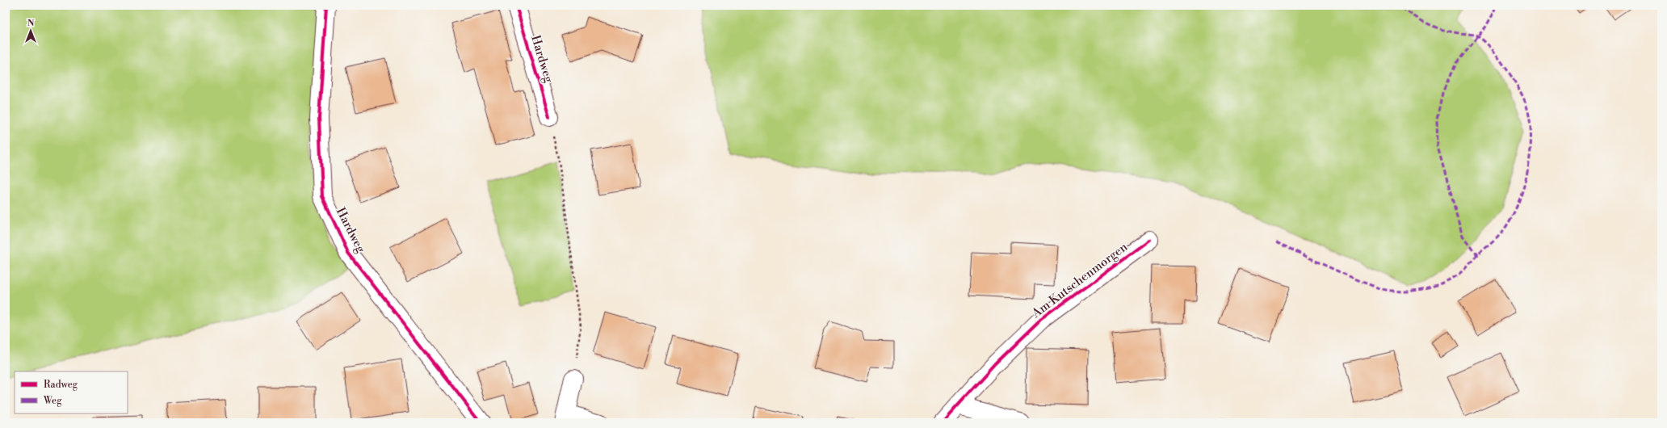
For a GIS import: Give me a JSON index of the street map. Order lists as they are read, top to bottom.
{
  "streets": {
    "street": ["Hardweg", "Am Kutschenmorgen"]
  },
  "legend": ["Radweg", "Weg"],
  "north": "top"
}
